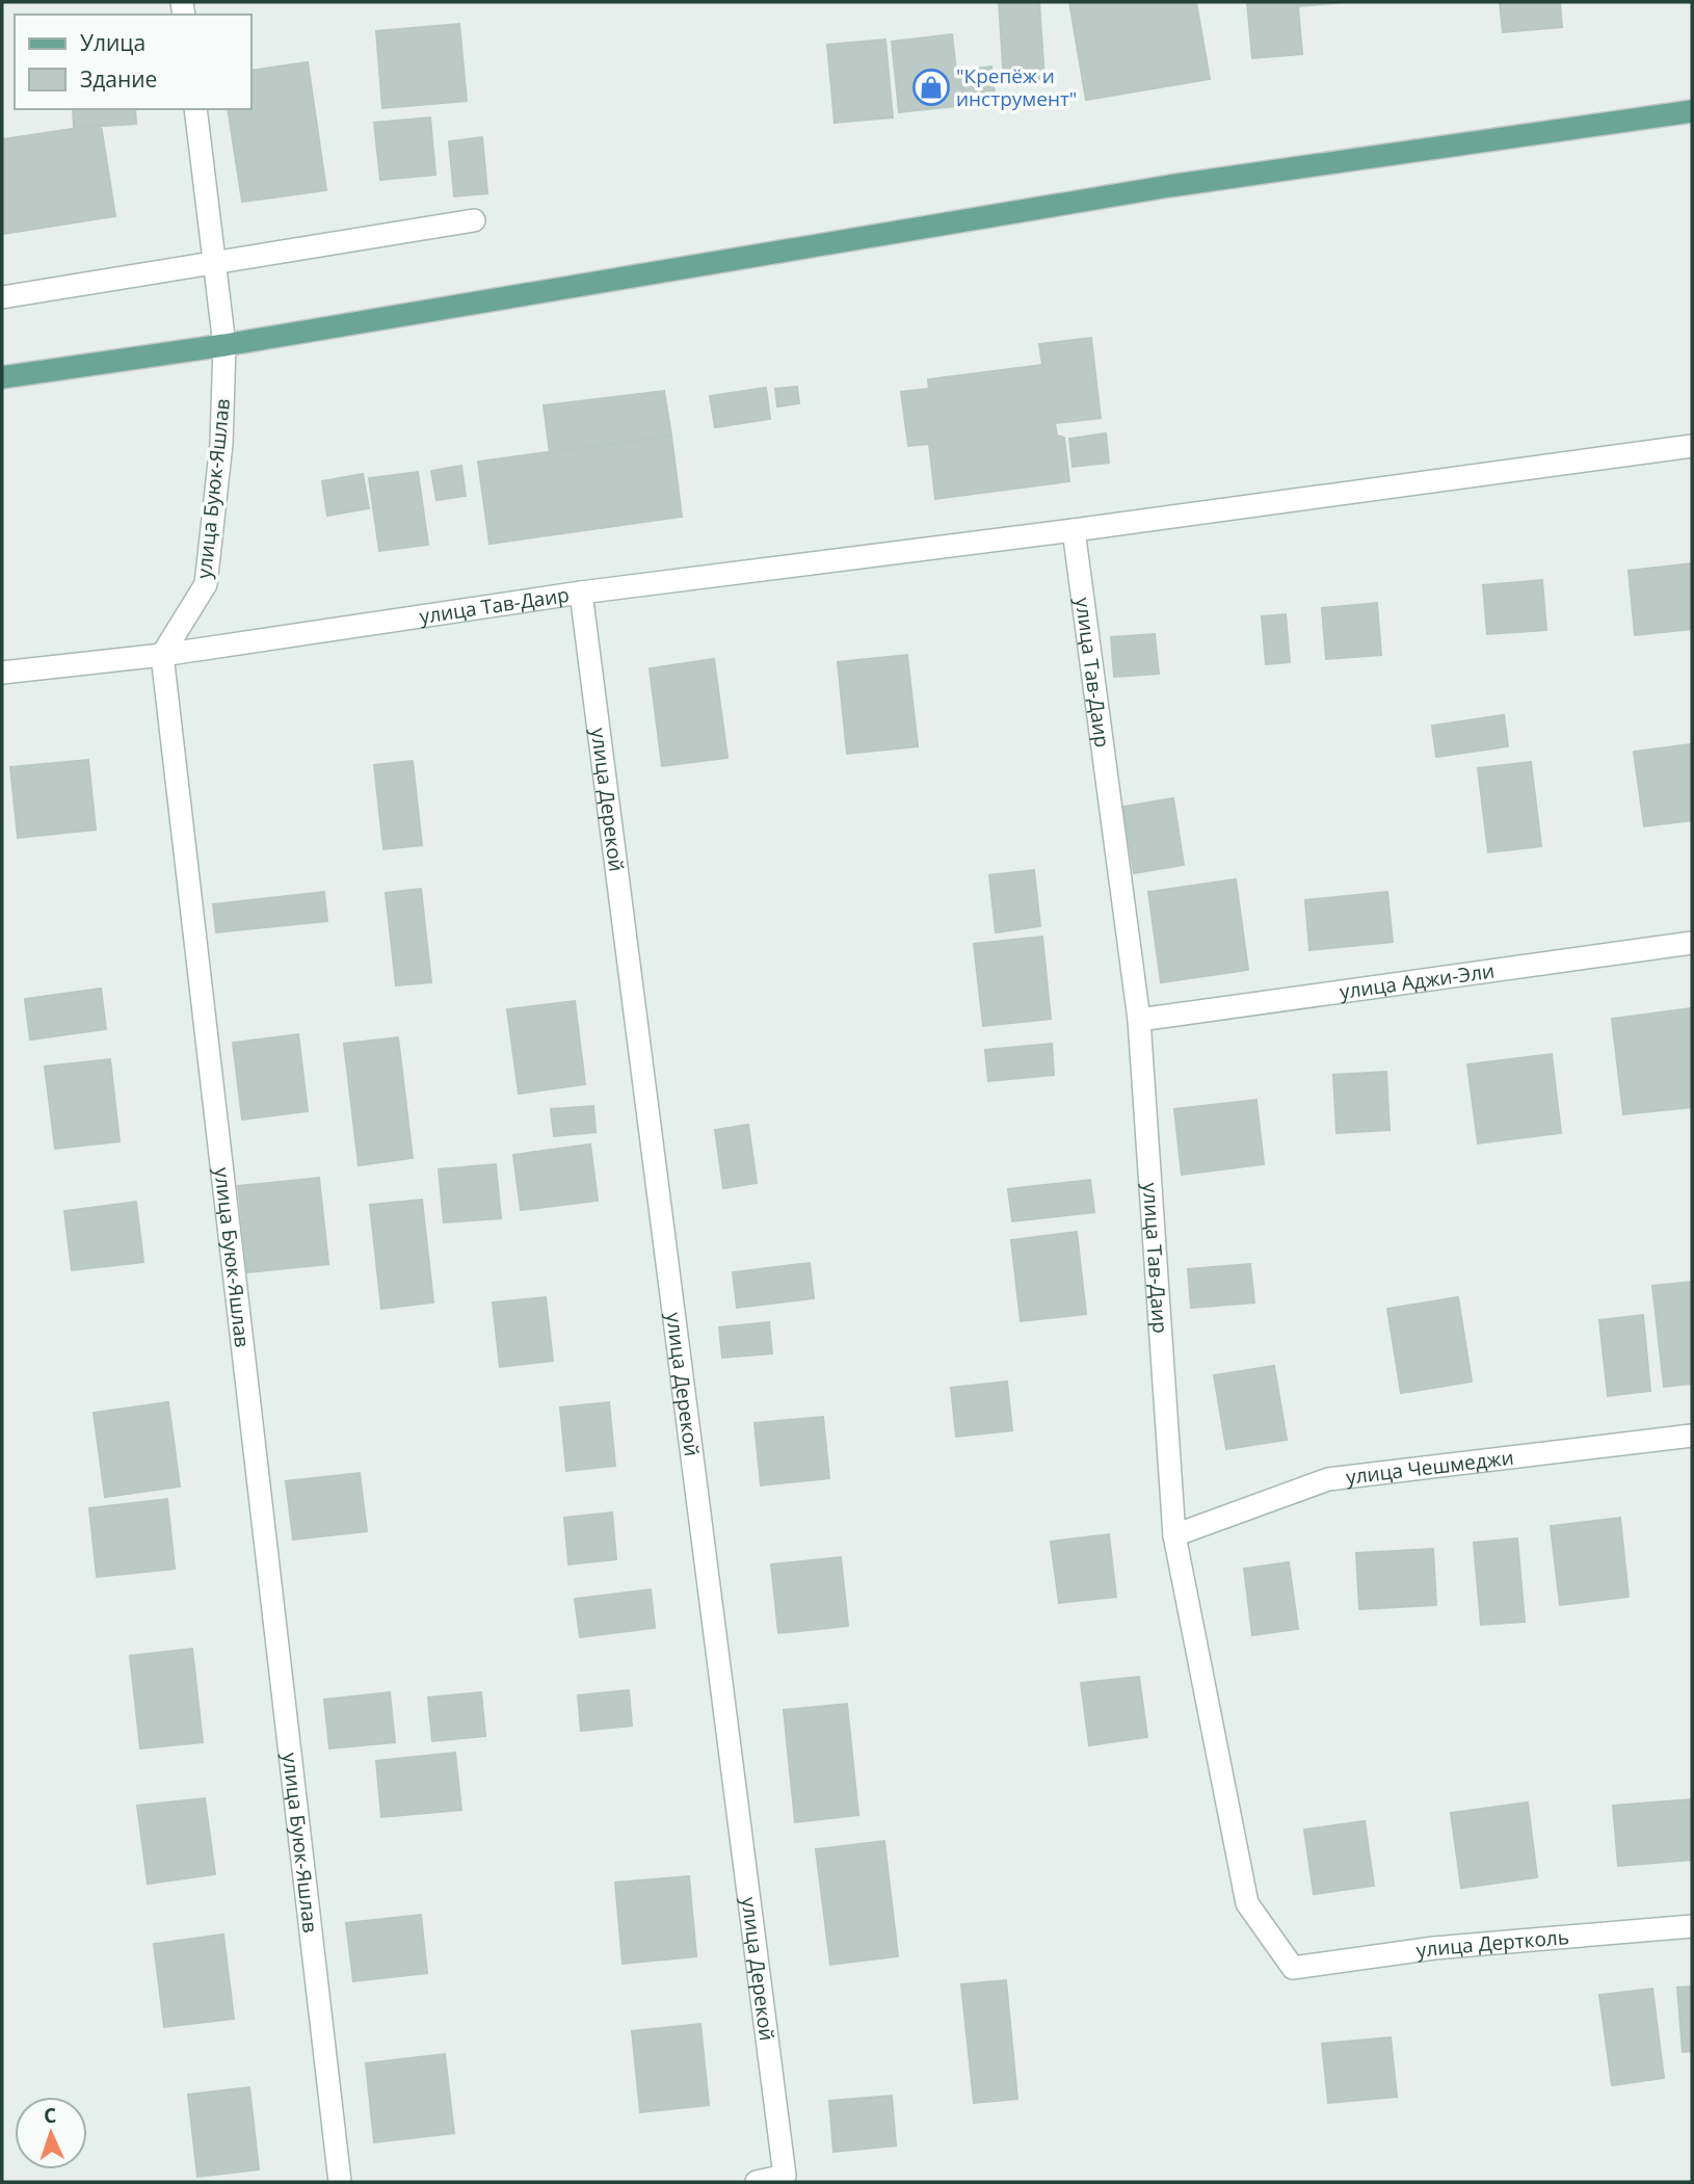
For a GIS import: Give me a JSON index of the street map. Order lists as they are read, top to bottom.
{
  "streets": {
    "street": [
      "улица Буюк-Яшлав",
      "улица Тав-Даир",
      "улица Дерекой",
      "улица Аджи-Эли",
      "улица Чешмеджи",
      "улица Дертколь"
    ]
  },
  "crossings": [
    ["улица Буюк-Яшлав", "улица Тав-Даир"],
    ["улица Тав-Даир", "улица Дерекой"],
    ["улица Тав-Даир", "улица Аджи-Эли"],
    ["улица Тав-Даир", "улица Чешмеджи"],
    ["улица Тав-Даир", "улица Дертколь"]
  ],
  "places": {
    "shop": ["\"Крепёж и инструмент\""]
  },
  "legend": ["Улица", "Здание"],
  "north": "top"
}
